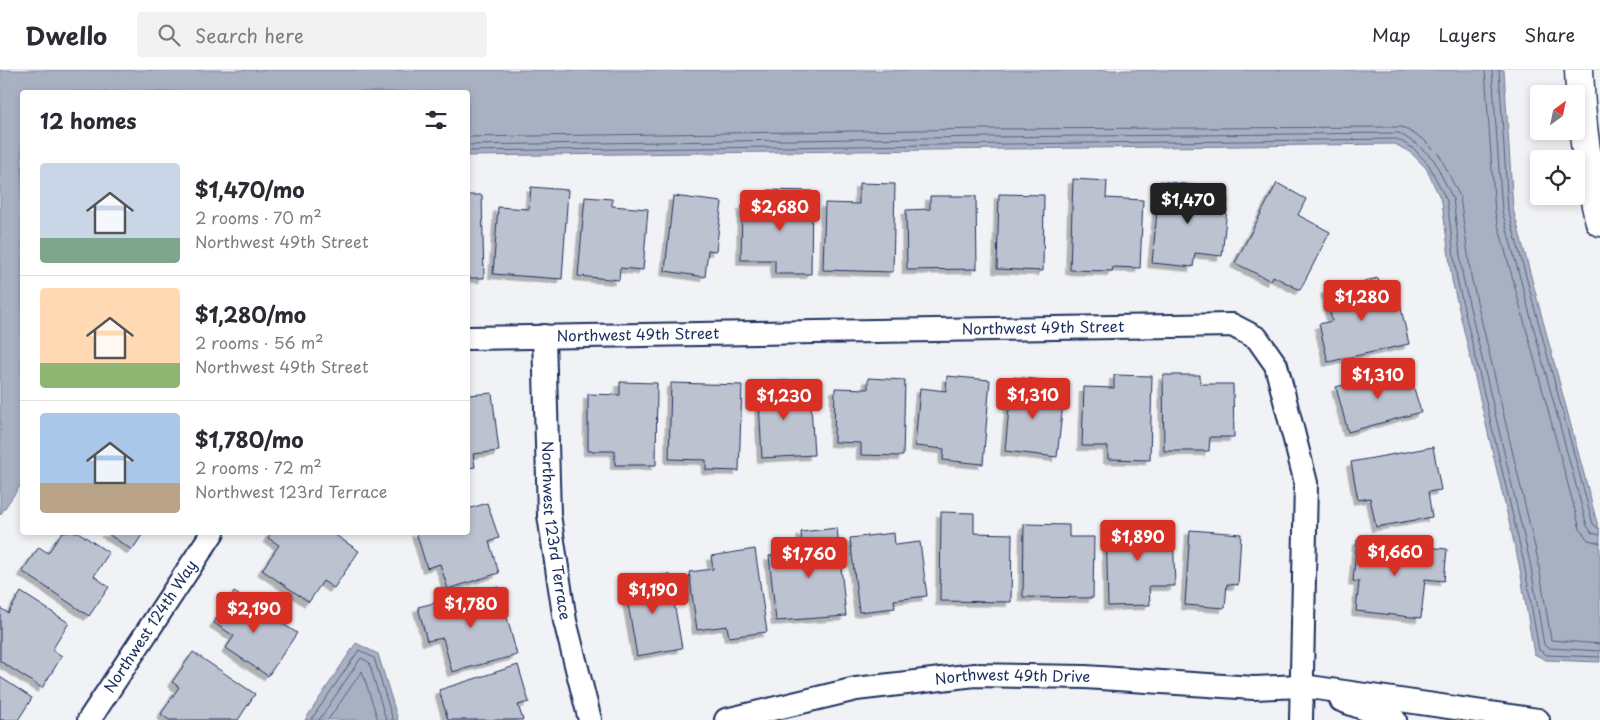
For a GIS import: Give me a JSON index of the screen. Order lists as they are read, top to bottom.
{
  "streets": {
    "street": [
      "Northwest 49th Street",
      "Northwest 123rd Terrace",
      "Northwest 124th Way",
      "Northwest 49th Drive"
    ]
  },
  "crossings": [
    ["Northwest 49th Street", "Northwest 123rd Terrace"],
    ["Northwest 49th Street", "Northwest 49th Drive"]
  ],
  "north": "top right",
  "page": {
    "header": "Dwello",
    "search": "Search here",
    "nav": ["Map", "Layers", "Share"],
    "heading": "12 homes",
    "list": [
      {
        "name": "$1,470/mo",
        "note": "2 rooms · 70 m² · Northwest 49th Street"
      },
      {
        "name": "$1,280/mo",
        "note": "2 rooms · 56 m² · Northwest 49th Street"
      },
      {
        "name": "$1,780/mo",
        "note": "2 rooms · 72 m² · Northwest 123rd Terrace"
      }
    ],
    "price": [
      "$1,470",
      "$2,680",
      "$1,280",
      "$1,310",
      "$1,310",
      "$1,230",
      "$1,890",
      "$1,660",
      "$1,760",
      "$1,190",
      "$1,780",
      "$2,190"
    ]
  }
}
